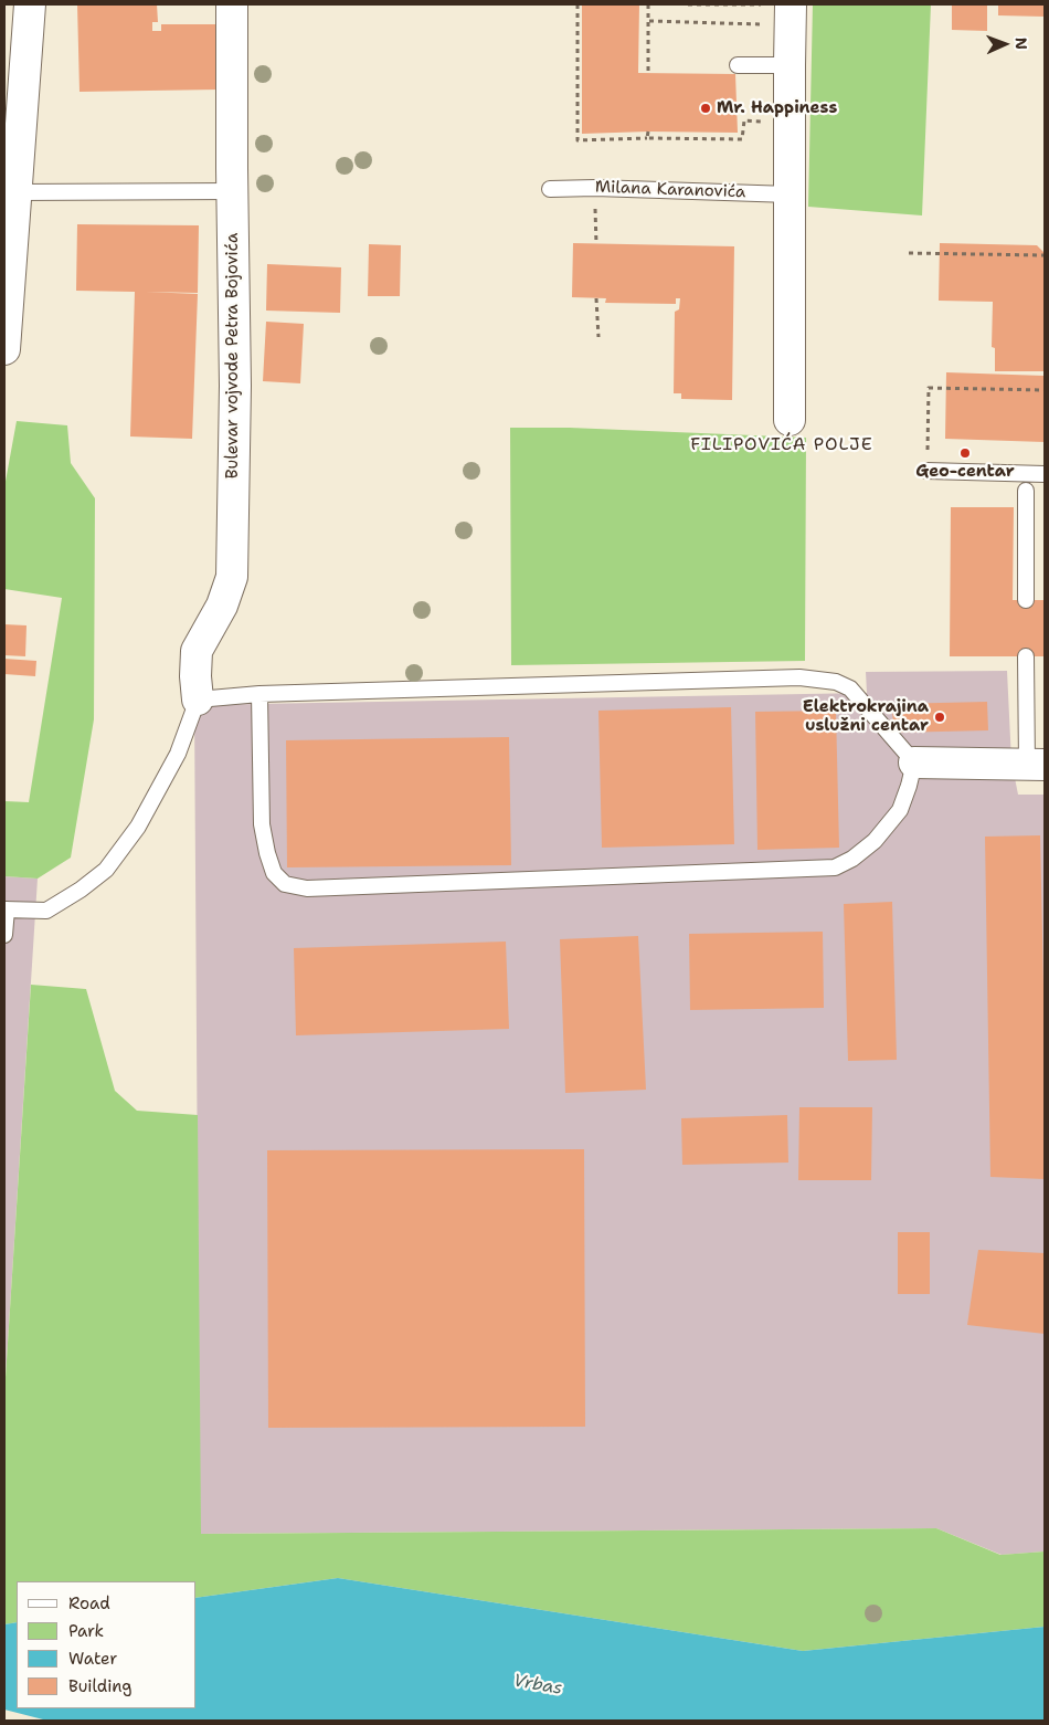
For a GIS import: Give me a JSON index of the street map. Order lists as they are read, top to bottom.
{
  "streets": {
    "street": ["Bulevar vojvode Petra Bojovića"],
    "lane": ["Milana Karanovića"]
  },
  "districts": ["FILIPOVIĆA POLJE"],
  "water": ["Vrbas"],
  "places": ["Mr. Happiness", "Geo-centar", "Elektrokrajina uslužni centar"],
  "legend": [
    "Road",
    "Park",
    "Water",
    "Building"
  ],
  "north": "right"
}
